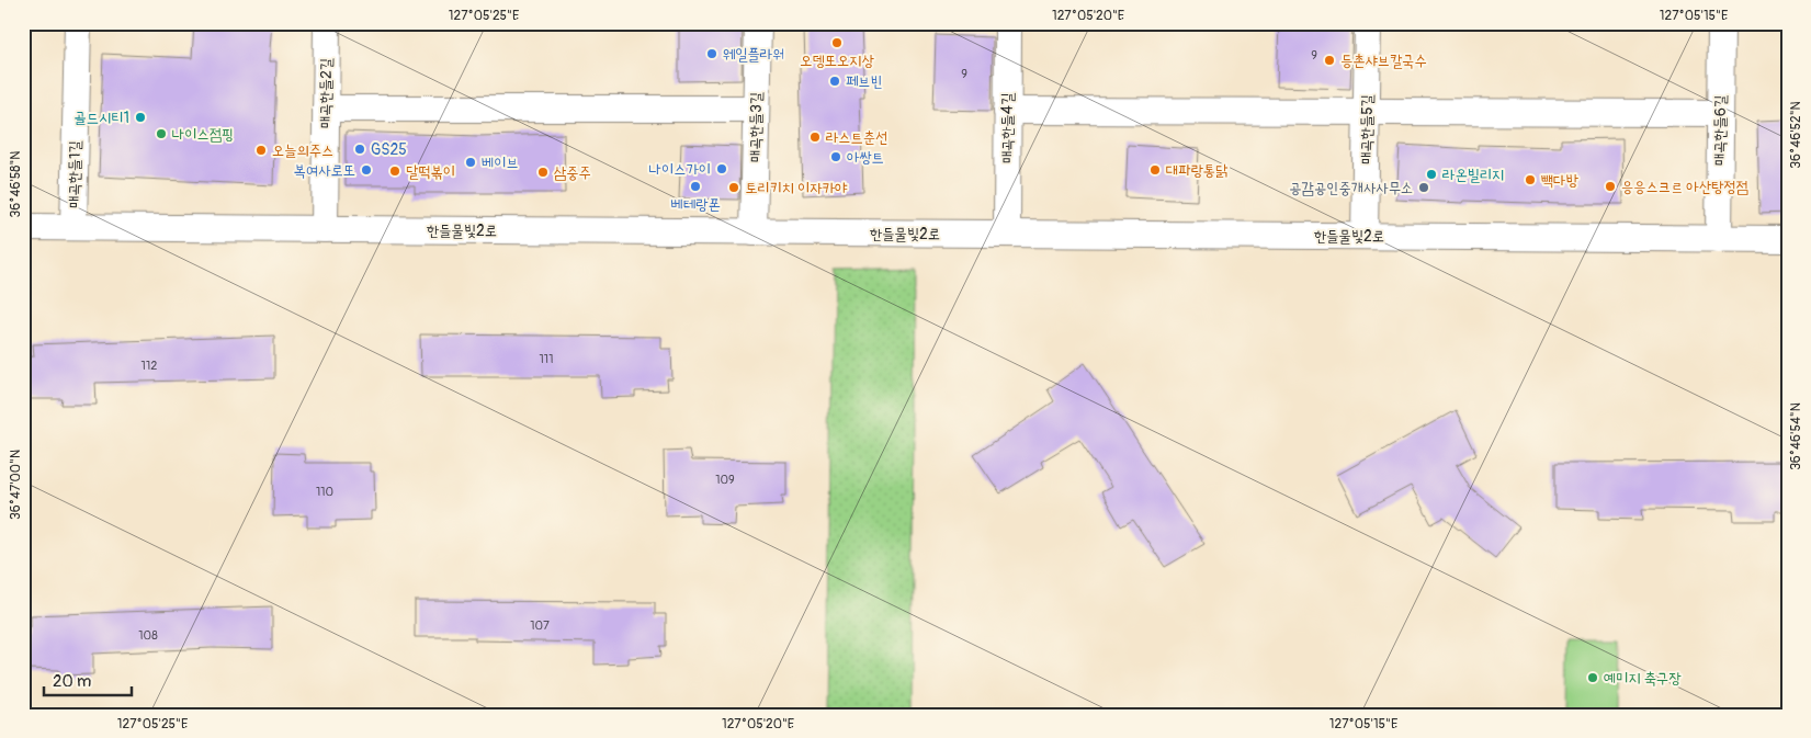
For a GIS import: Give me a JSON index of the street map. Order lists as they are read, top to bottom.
{
  "streets": {
    "street": [
      "매곡한들2길",
      "매곡한들3길",
      "매곡한들4길",
      "매곡한들5길",
      "매곡한들6길",
      "매곡한들1길",
      "한들물빛2로"
    ]
  },
  "crossings": [
    ["매곡한들2길", "한들물빛2로"],
    ["매곡한들3길", "한들물빛2로"],
    ["매곡한들4길", "한들물빛2로"],
    ["매곡한들5길", "한들물빛2로"],
    ["매곡한들6길", "한들물빛2로"],
    ["매곡한들1길", "한들물빛2로"]
  ],
  "places": [
    "오뎅또오지상",
    "웨일플라워",
    "등촌샤브칼국수",
    "페브빈",
    "골드시티1",
    "나이스점핑",
    "라스트춘선",
    "GS25",
    "오늘의주스",
    "아쌍트",
    "베이브",
    "나이스가이",
    "복여사로또",
    "대파랑통닭",
    "달떡볶이",
    "삼중주",
    "라온빌리지",
    "빽다방",
    "베테랑폰",
    "응응스크르 아산탕정점",
    "토리키치 이자카야",
    "공감공인중개사사무소",
    "예미지 축구장"
  ],
  "house_numbers": [
    "9",
    "9",
    "111",
    "112",
    "109",
    "110",
    "107",
    "108"
  ],
  "scale_bar": "20 m",
  "coordinates": [
    "127°05'25\"E",
    "127°05'20\"E",
    "127°05'15\"E",
    "36°46'52\"N",
    "36°46'58\"N",
    "36°46'54\"N",
    "36°47'00\"N"
  ]
}
